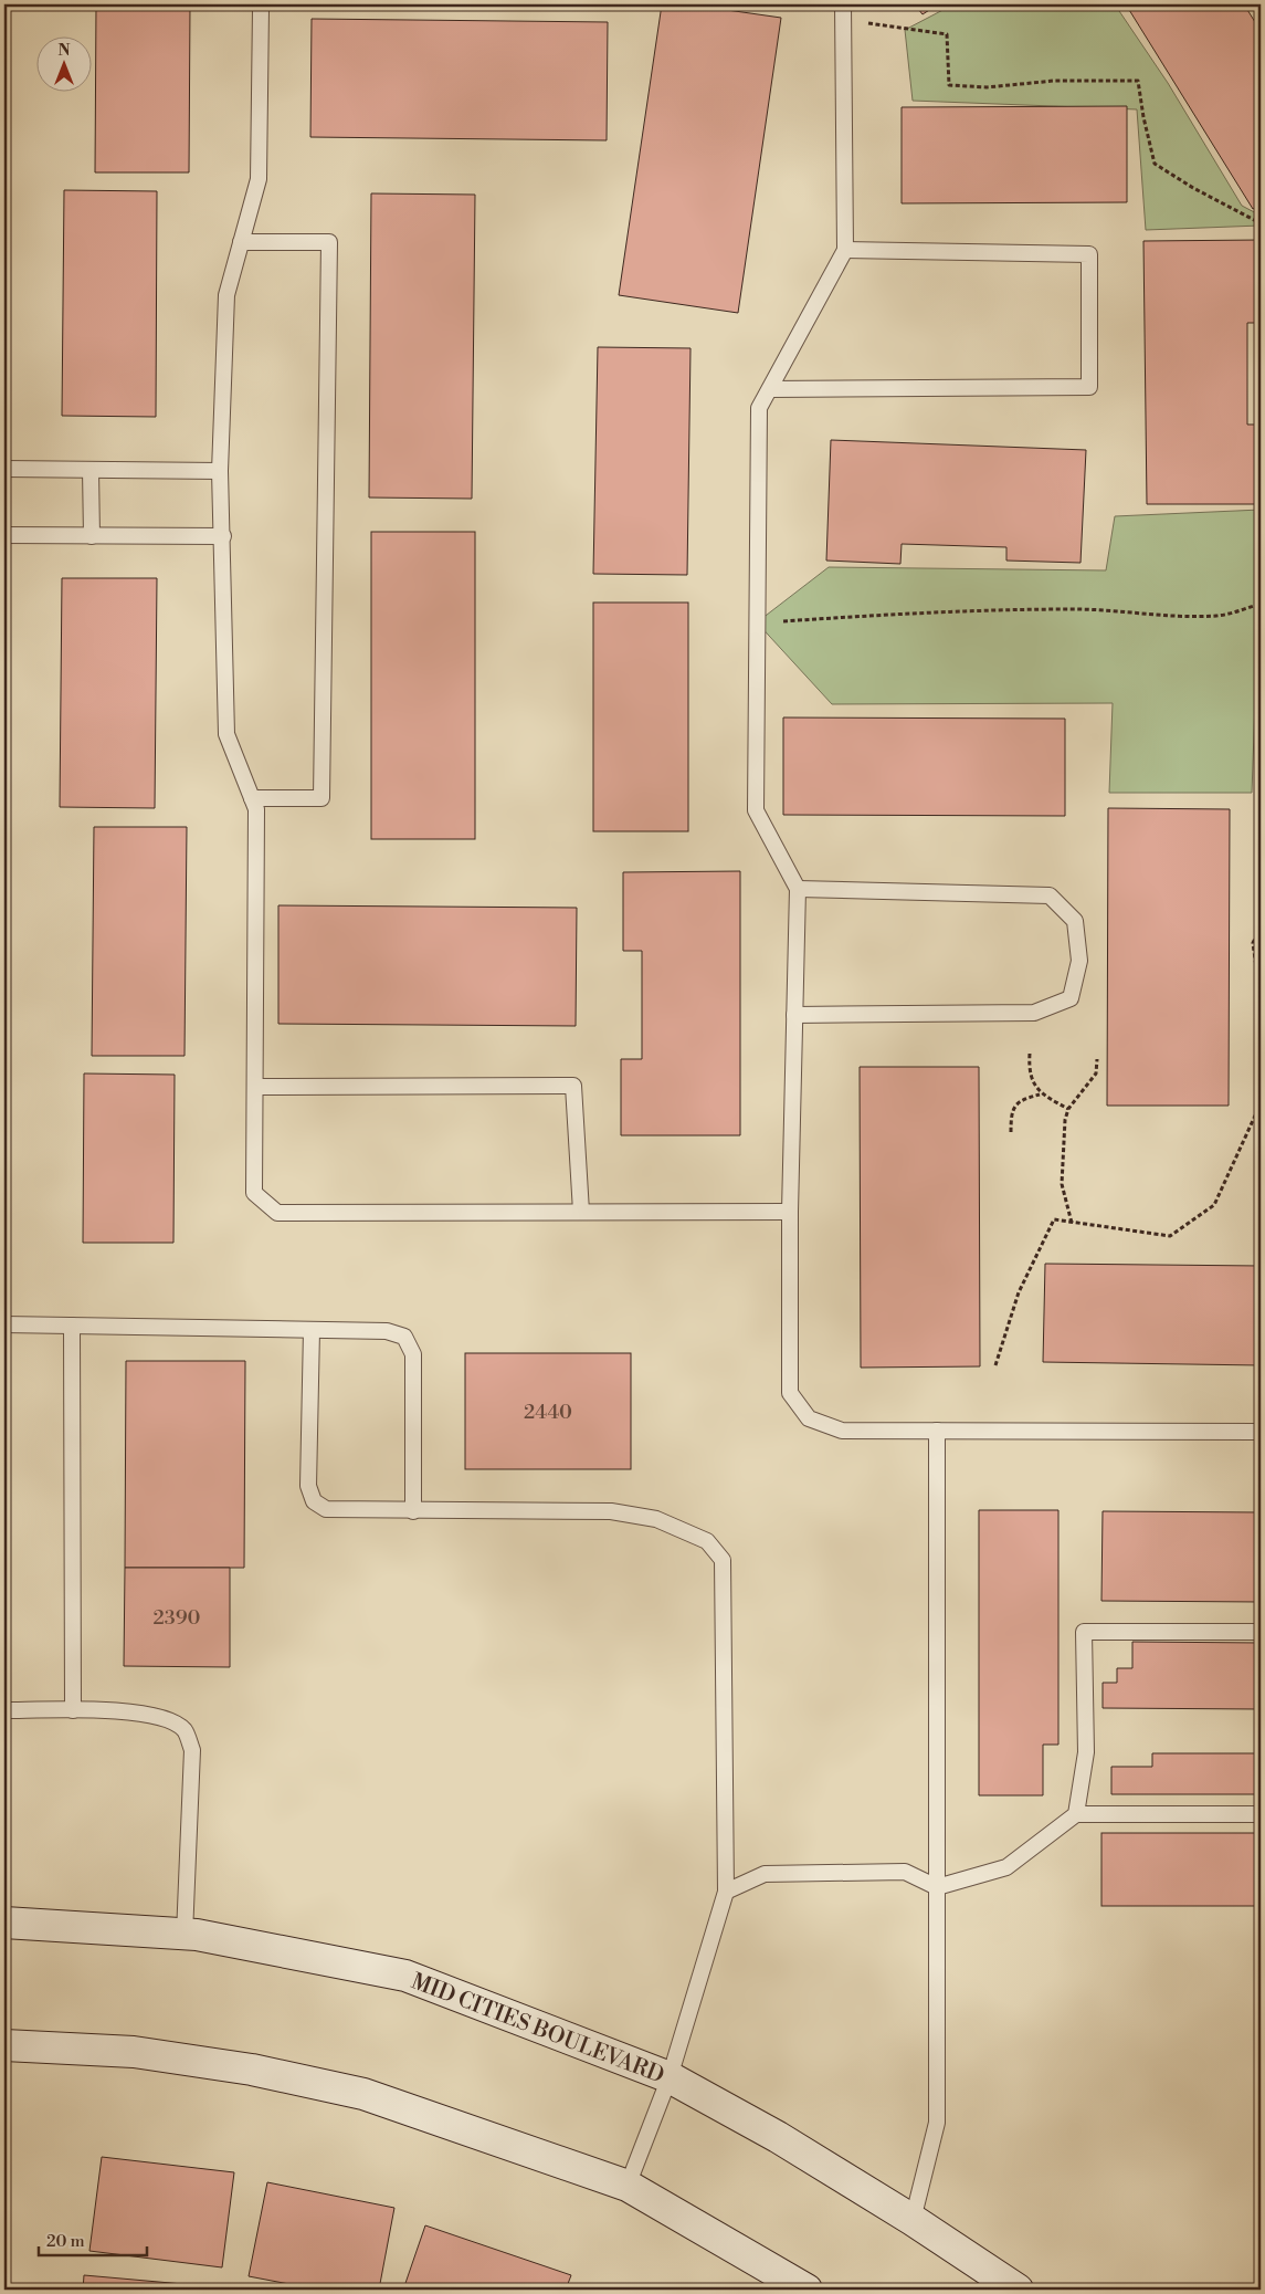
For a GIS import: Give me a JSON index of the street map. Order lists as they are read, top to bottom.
{
  "streets": {
    "main road": ["MID CITIES BOULEVARD"]
  },
  "house_numbers": ["2440", "2390"],
  "scale_bar": "20 m",
  "north": "top"
}
